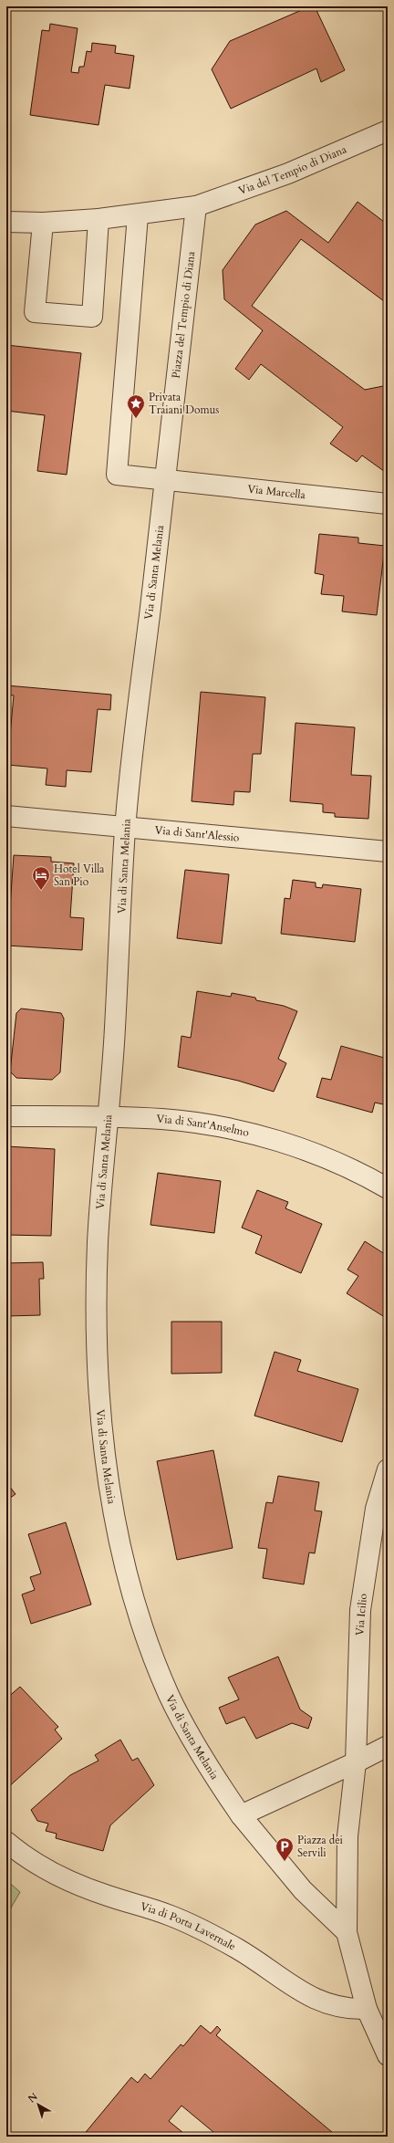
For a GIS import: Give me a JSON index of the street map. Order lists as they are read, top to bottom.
{
  "streets": {
    "street": [
      "Via del Tempio di Diana",
      "Piazza del Tempio di Diana",
      "Via Marcella",
      "Via di Santa Melania",
      "Via di Sant'Alessio",
      "Via di Sant'Anselmo",
      "Via Icilio",
      "Via di Porta Lavernale"
    ]
  },
  "crossings": [
    ["Via del Tempio di Diana", "Piazza del Tempio di Diana"],
    ["Piazza del Tempio di Diana", "Via Marcella"],
    ["Piazza del Tempio di Diana", "Via di Santa Melania"],
    ["Via Marcella", "Via di Santa Melania"],
    ["Via di Santa Melania", "Via di Sant'Alessio"],
    ["Via di Santa Melania", "Via di Sant'Anselmo"]
  ],
  "places": {
    "place": ["Privata Traiani Domus"],
    "hotel": ["Hotel Villa San Pio"],
    "parking": ["Piazza dei Servili"]
  },
  "north": "top left"
}
